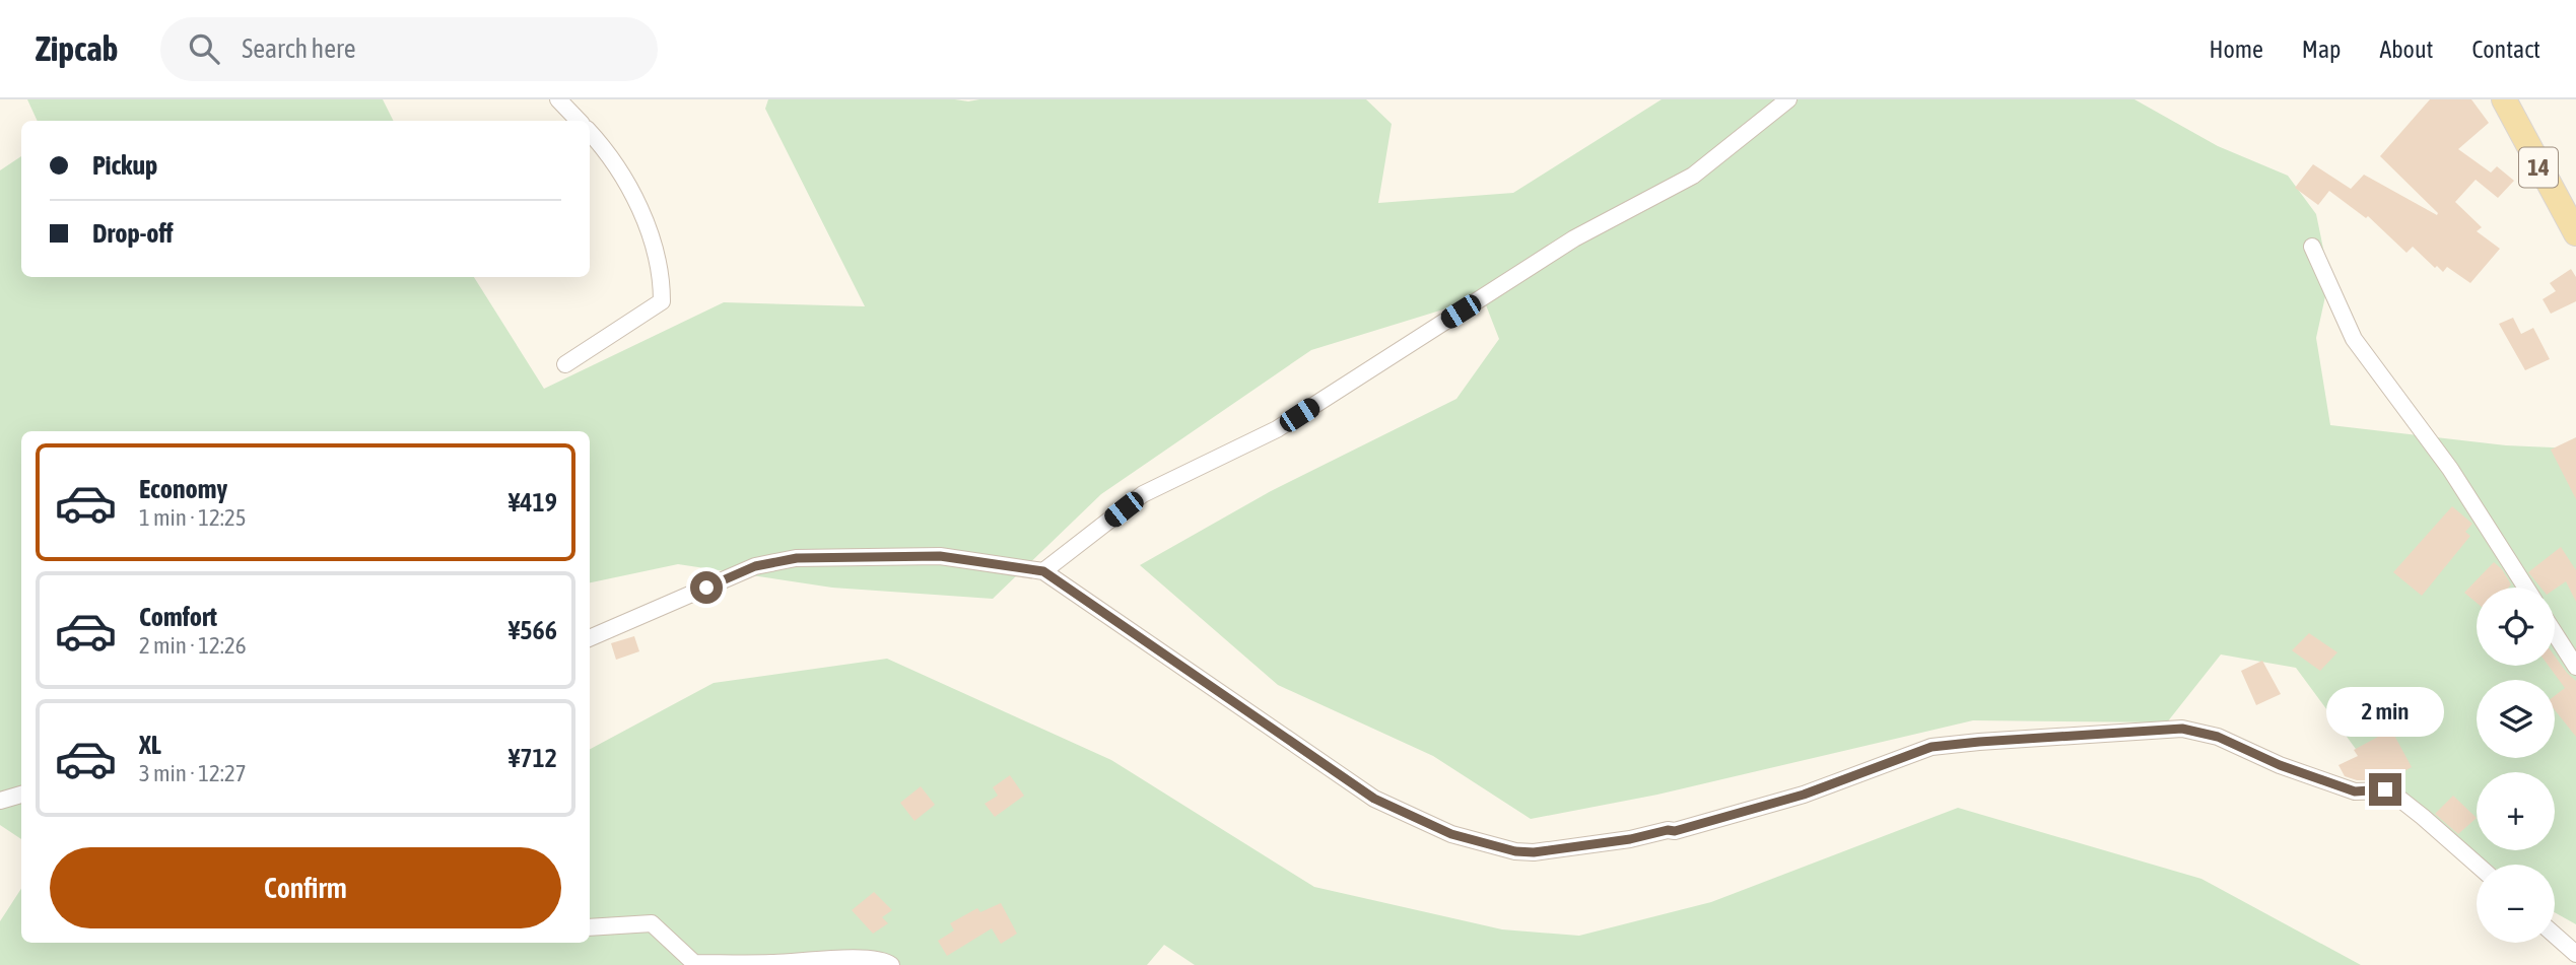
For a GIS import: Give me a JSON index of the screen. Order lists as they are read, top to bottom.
{
  "streets": {
    "main road": ["14"]
  },
  "page": {
    "header": "Zipcab",
    "search": "Search here",
    "nav": [
      "Home",
      "Map",
      "About",
      "Contact"
    ],
    "banner": ["Pickup", "Drop-off"],
    "list": [
      {
        "name": "Economy",
        "note": "1 min · 12:25",
        "value": "¥419"
      },
      {
        "name": "Comfort",
        "note": "2 min · 12:26",
        "value": "¥566"
      },
      {
        "name": "XL",
        "note": "3 min · 12:27",
        "value": "¥712"
      }
    ],
    "map_buttons": ["+", "−"],
    "bubble": "2 min",
    "buttons": "Confirm"
  }
}
